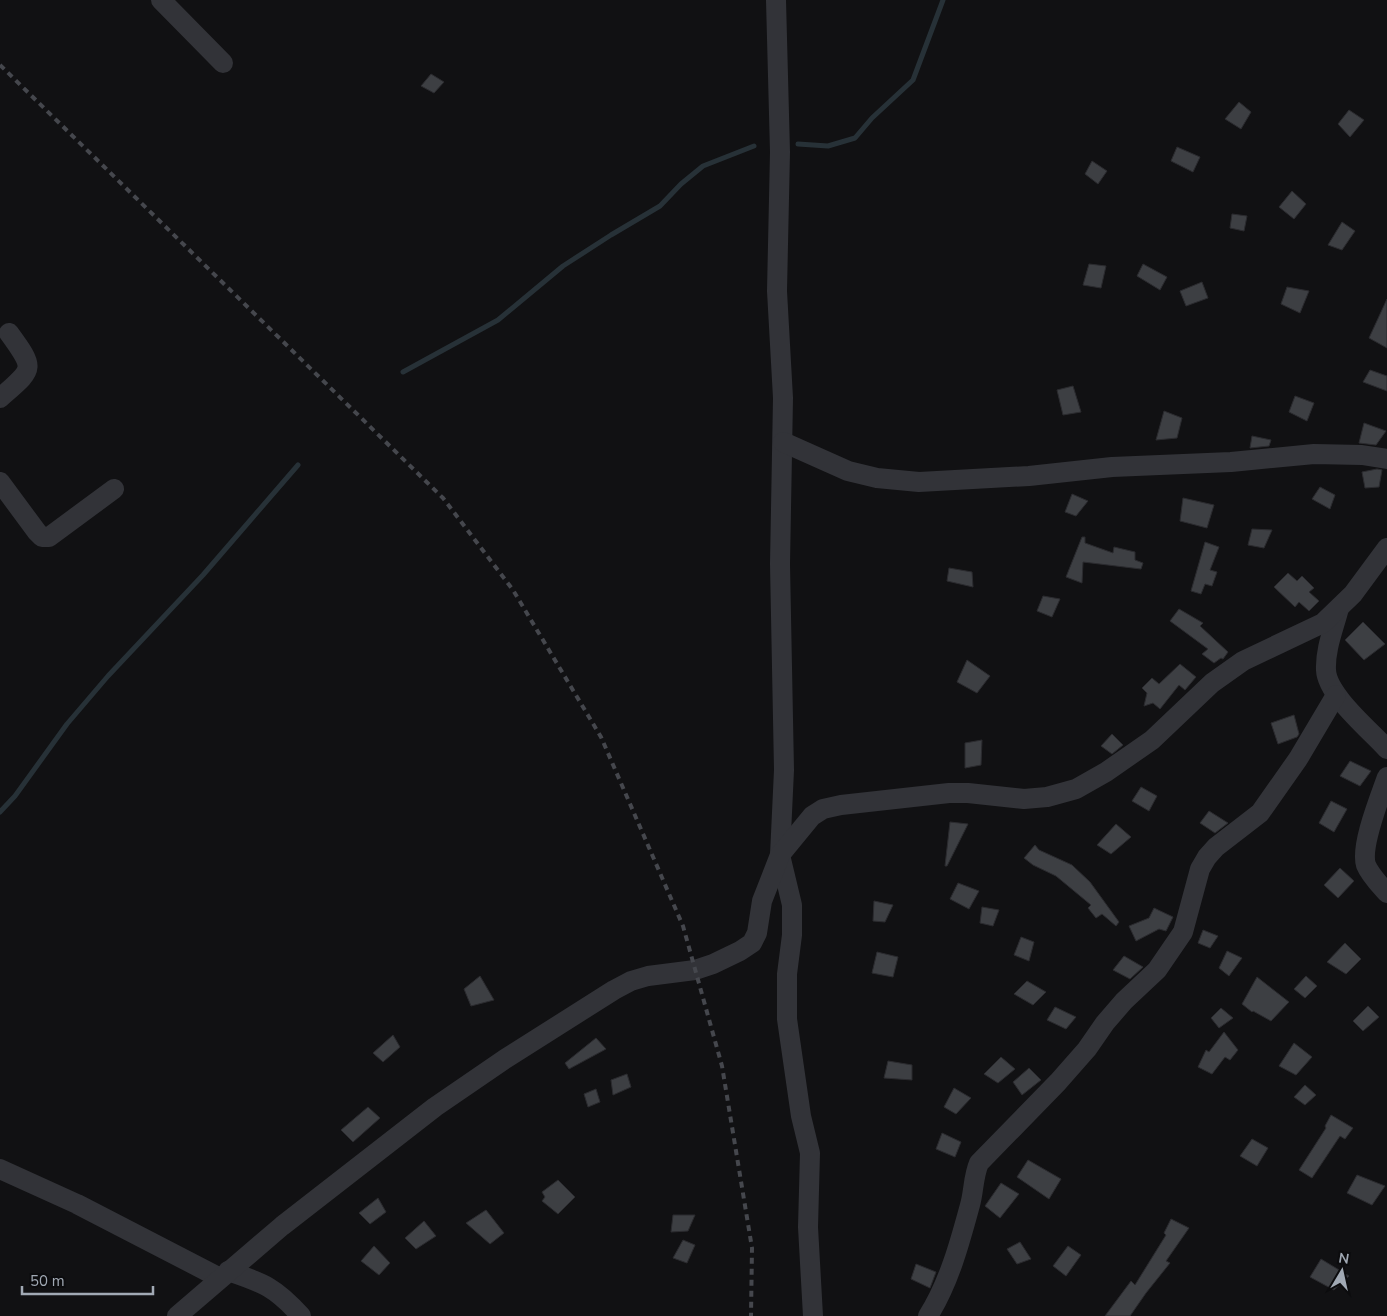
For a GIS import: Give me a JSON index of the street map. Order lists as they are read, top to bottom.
{
  "scale_bar": "50 m",
  "north": "top"
}
